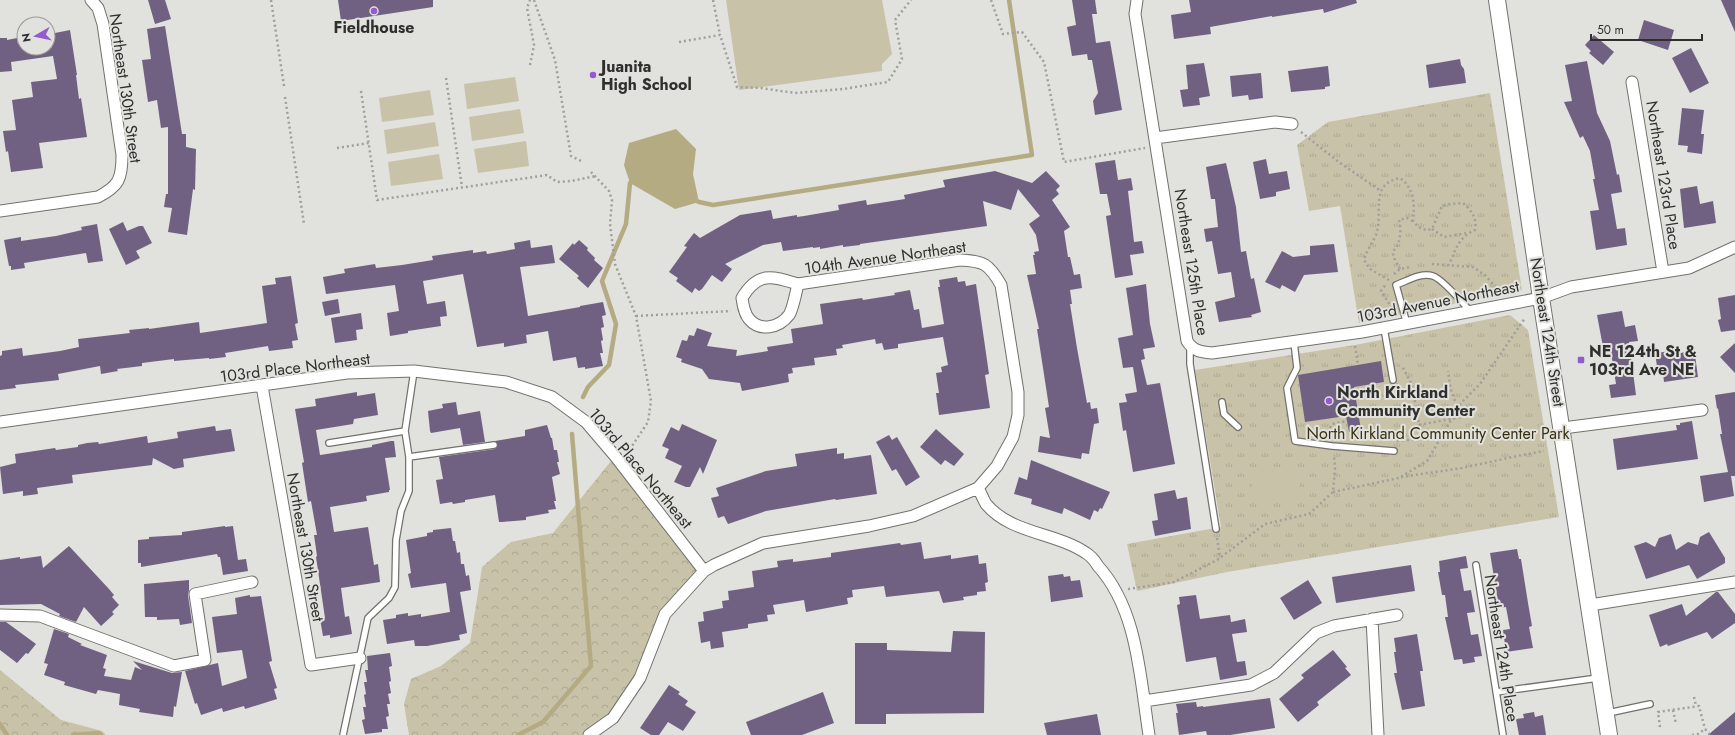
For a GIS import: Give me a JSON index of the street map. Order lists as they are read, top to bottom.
{
  "streets": {
    "main road": ["Northeast 124th Street"],
    "street": [
      "Northeast 130th Street",
      "Northeast 123rd Place",
      "104th Avenue Northeast",
      "Northeast 125th Place",
      "103rd Avenue Northeast",
      "103rd Place Northeast"
    ],
    "lane": ["Northeast 124th Place"]
  },
  "crossings": [
    ["Northeast 130th Street", "103rd Place Northeast"],
    ["Northeast 123rd Place", "103rd Avenue Northeast"],
    ["Northeast 125th Place", "103rd Avenue Northeast"],
    ["103rd Avenue Northeast", "Northeast 124th Street"]
  ],
  "parks": ["North Kirkland Community Center Park"],
  "places": {
    "other": ["Fieldhouse", "Juanita High School", "North Kirkland Community Center"],
    "transit": ["NE 124th St & 103rd Ave NE"]
  },
  "scale_bar": "50 m",
  "north": "left"
}
